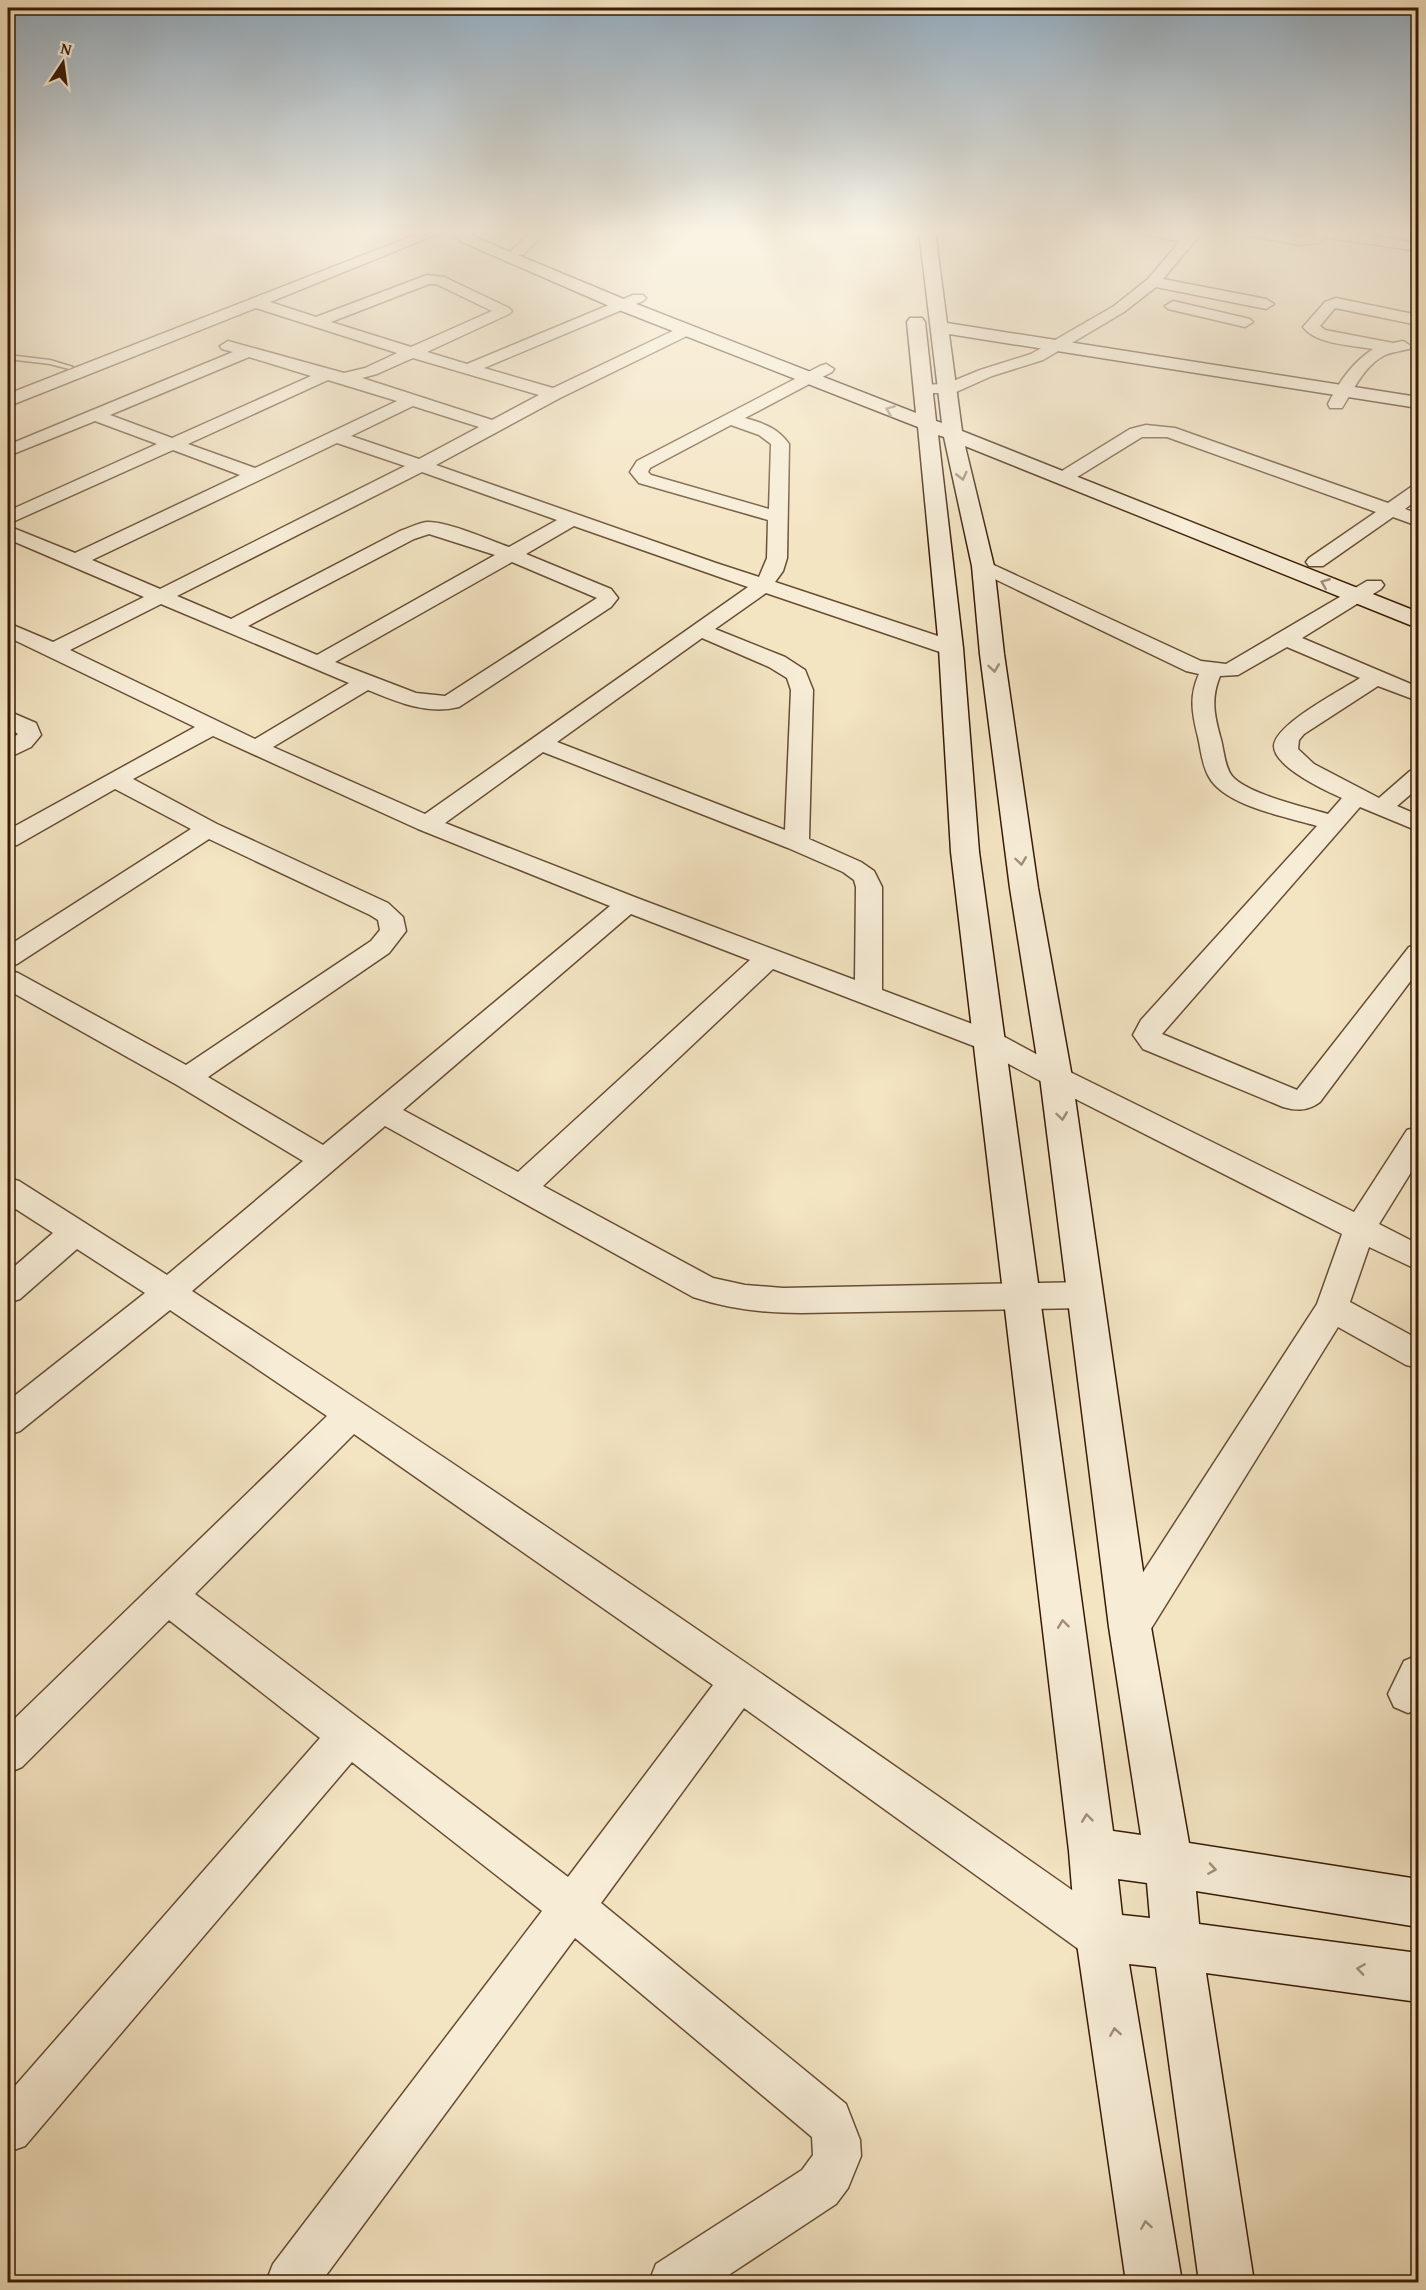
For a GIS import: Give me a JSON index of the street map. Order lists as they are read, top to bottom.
{
  "north": "top"
}
